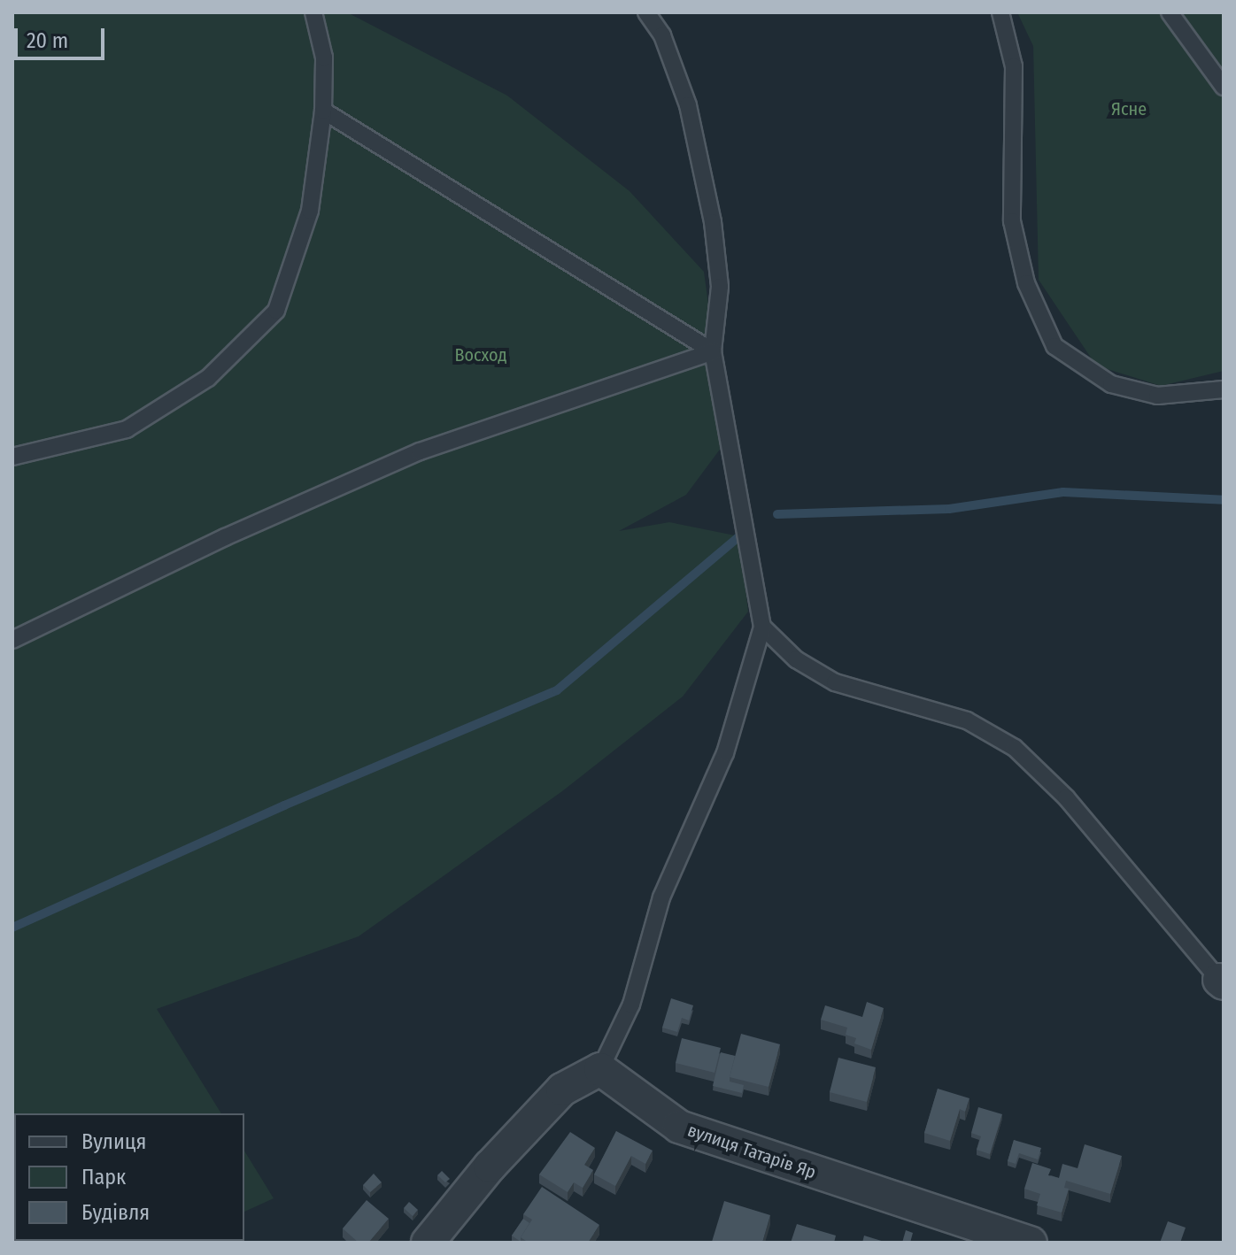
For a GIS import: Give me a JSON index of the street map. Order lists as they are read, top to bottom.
{
  "streets": {
    "street": ["вулиця Татарів Яр"]
  },
  "parks": ["Ясне", "Восход"],
  "legend": ["Вулиця", "Парк", "Будівля"],
  "scale_bar": "20 m"
}
